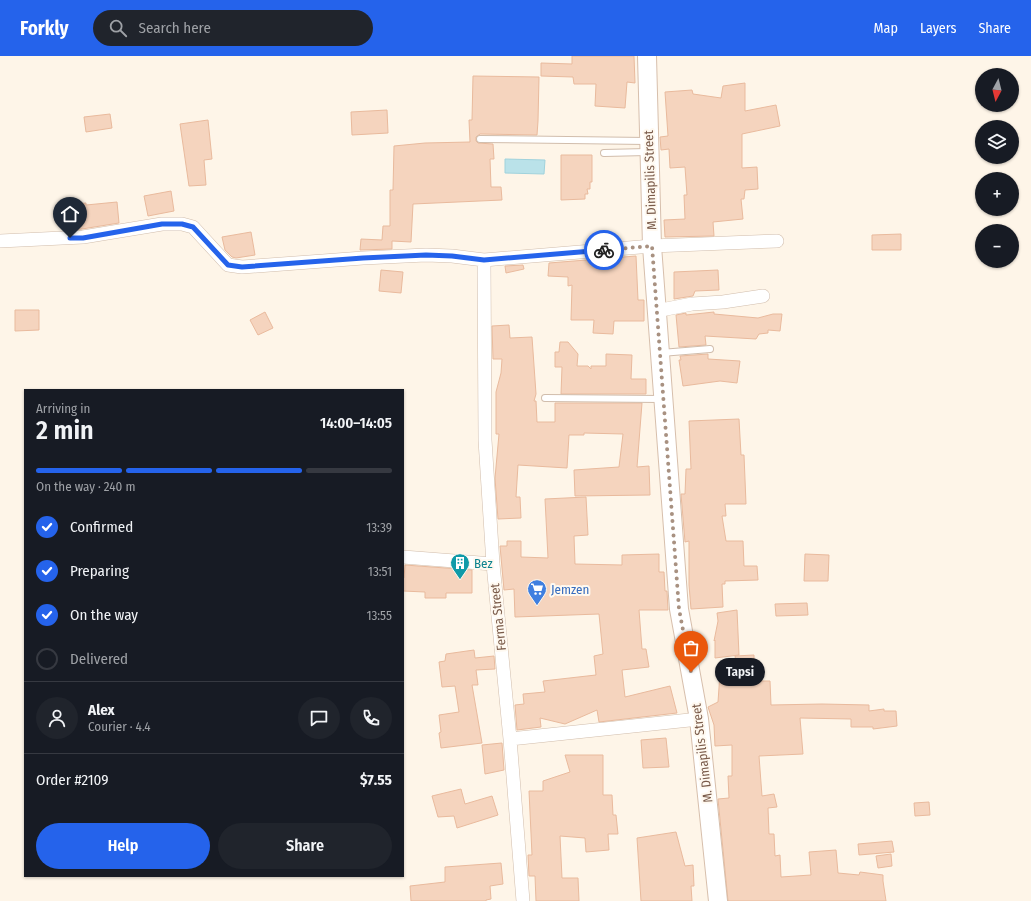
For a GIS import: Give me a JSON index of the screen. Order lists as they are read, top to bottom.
{
  "streets": {
    "main road": ["M. Dimapilis Street"],
    "street": ["Ferma Street"]
  },
  "places": {
    "building": ["Bez"],
    "supermarket": ["Jemzen"],
    "other": ["Tapsi"]
  },
  "north": "bottom",
  "page": {
    "header": "Forkly",
    "search": "Search here",
    "nav": ["Map", "Layers", "Share"],
    "map_buttons": ["+", "−"],
    "heading": ["2 min", "Arriving in", "14:00–14:05"],
    "panel": [
      "Alex",
      "Courier · 4.4",
      "Order #2109",
      "$7.55"
    ],
    "bar": "On the way · 240 m",
    "list": [
      ["Confirmed", "13:39"],
      ["Preparing", "13:51"],
      ["On the way", "13:55"],
      "Delivered"
    ],
    "bubble": "Tapsi",
    "buttons": ["Help", "Share"]
  }
}
